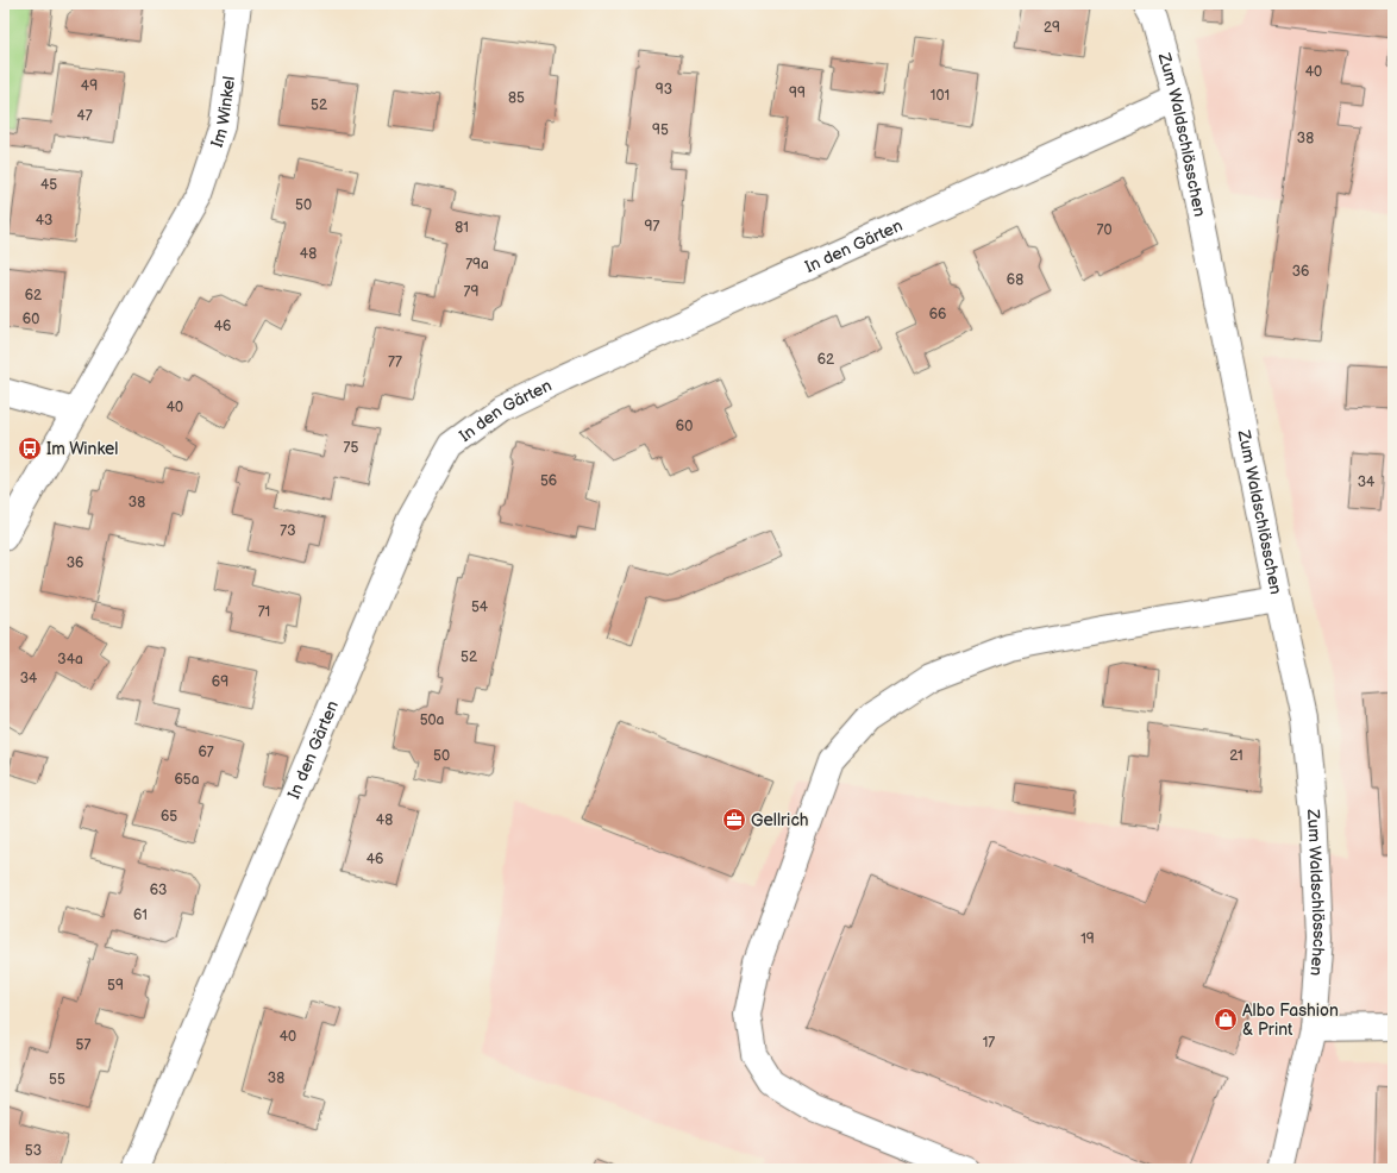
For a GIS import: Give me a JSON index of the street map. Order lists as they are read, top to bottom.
{
  "streets": {
    "street": ["Im Winkel", "Zum Waldschlösschen", "In den Gärten"]
  },
  "crossings": [
    ["Zum Waldschlösschen", "In den Gärten"]
  ],
  "places": {
    "bus stop": ["Im Winkel"],
    "office": ["Gellrich"],
    "shop": ["Albo Fashion & Print"]
  },
  "house_numbers": [
    "29",
    "40",
    "49",
    "93",
    "99",
    "101",
    "85",
    "52",
    "47",
    "95",
    "38",
    "45",
    "50",
    "43",
    "97",
    "81",
    "70",
    "48",
    "79a",
    "36",
    "68",
    "79",
    "62",
    "66",
    "60",
    "46",
    "62",
    "77",
    "40",
    "60",
    "75",
    "56",
    "34",
    "38",
    "73",
    "36",
    "54",
    "71",
    "52",
    "34a",
    "34",
    "69",
    "50a",
    "67",
    "50",
    "21",
    "65a",
    "65",
    "48",
    "46",
    "63",
    "61",
    "19",
    "59",
    "40",
    "17",
    "57",
    "38",
    "55",
    "53"
  ]
}
